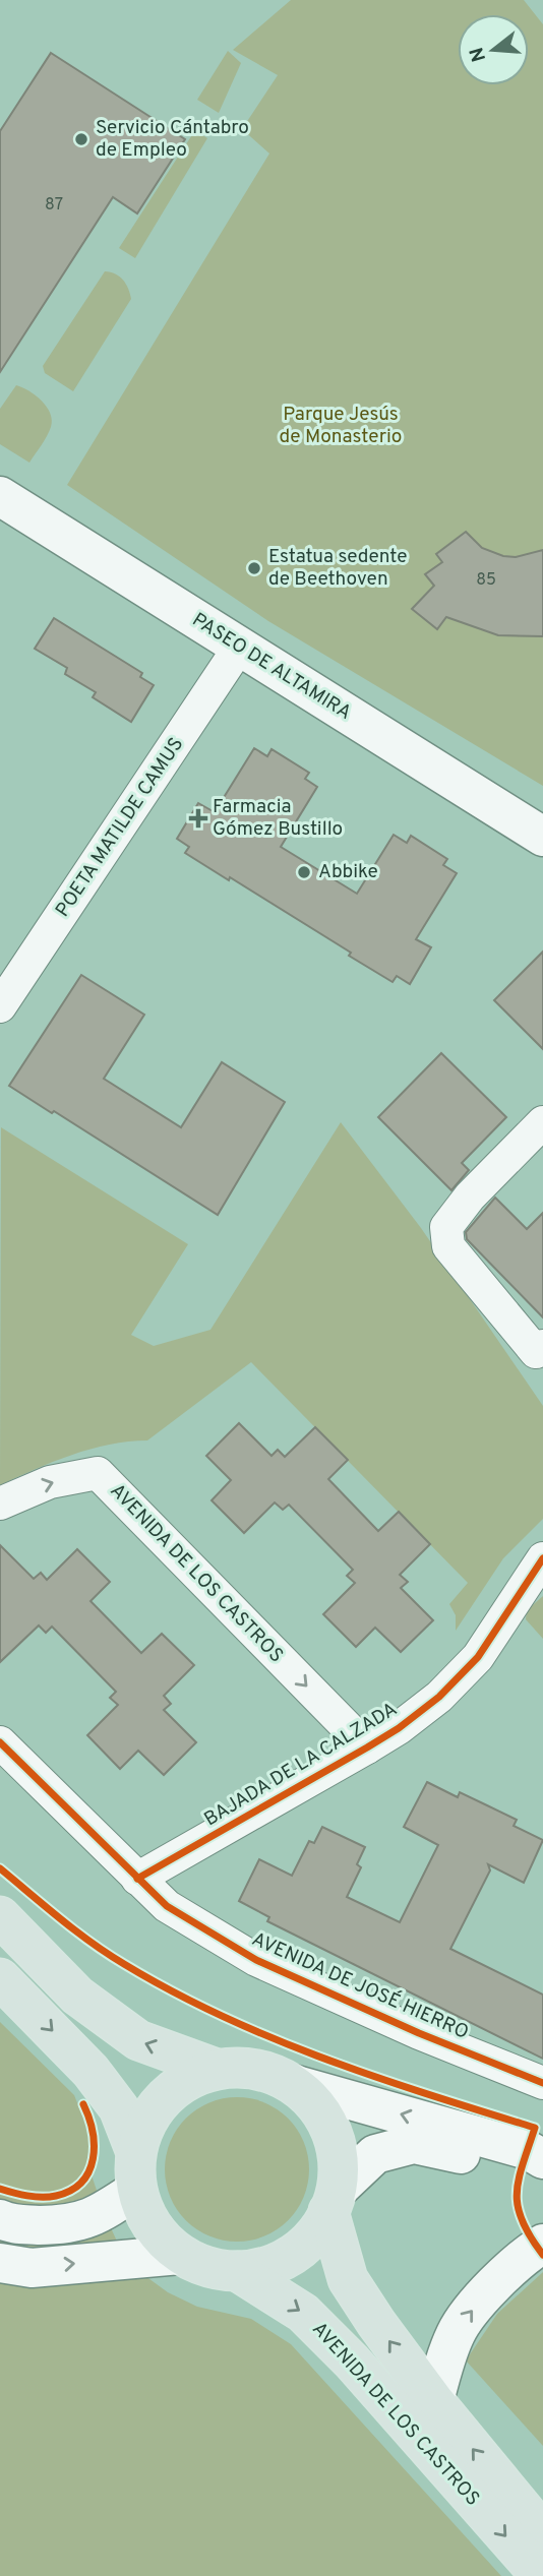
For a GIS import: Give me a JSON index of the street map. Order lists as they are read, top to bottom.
{
  "streets": {
    "main road": ["PASEO DE ALTAMIRA", "AVENIDA DE LOS CASTROS"],
    "street": ["POETA MATILDE CAMUS", "BAJADA DE LA CALZADA", "AVENIDA DE JOSÉ HIERRO"]
  },
  "crossings": [
    ["PASEO DE ALTAMIRA", "POETA MATILDE CAMUS"],
    ["AVENIDA DE LOS CASTROS", "BAJADA DE LA CALZADA"],
    ["BAJADA DE LA CALZADA", "AVENIDA DE JOSÉ HIERRO"]
  ],
  "parks": ["Parque Jesús de Monasterio"],
  "places": {
    "other": ["Servicio Cántabro de Empleo", "Estatua sedente de Beethoven", "Abbike"],
    "health": ["Farmacia Gómez Bustillo"]
  },
  "house_numbers": ["87", "85"],
  "north": "left"
}
